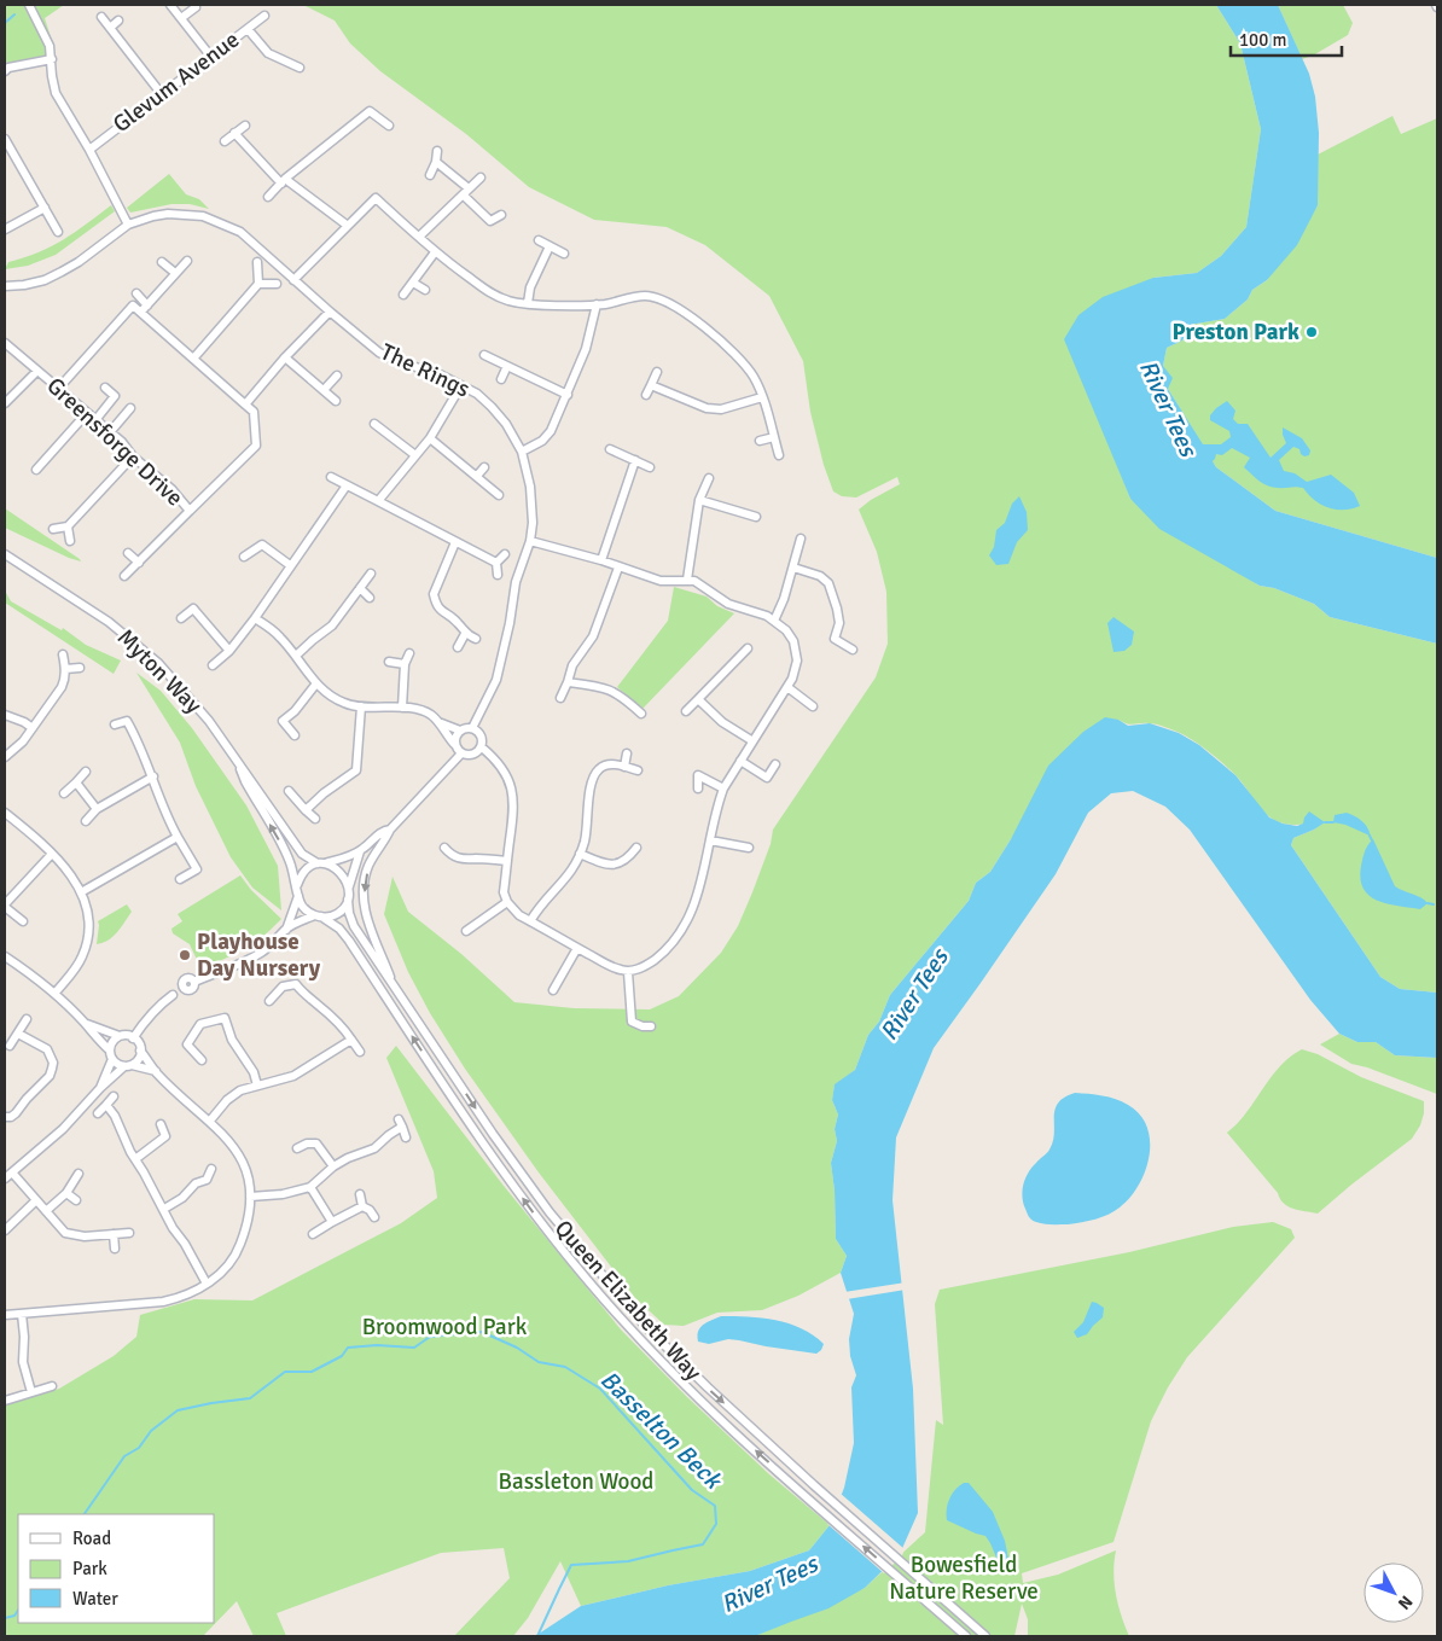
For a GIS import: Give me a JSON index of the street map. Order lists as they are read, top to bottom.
{
  "streets": {
    "street": [
      "Glevum Avenue",
      "The Rings",
      "Greensforge Drive",
      "Myton Way",
      "Queen Elizabeth Way"
    ]
  },
  "crossings": [
    ["Myton Way", "Queen Elizabeth Way"]
  ],
  "water": ["River Tees", "Basselton Beck"],
  "parks": ["Broomwood Park", "Bassleton Wood", "Bowesfield Nature Reserve"],
  "places": ["Preston Park", "Playhouse Day Nursery"],
  "legend": ["Road", "Park", "Water"],
  "scale_bar": "100 m",
  "north": "bottom right"
}
